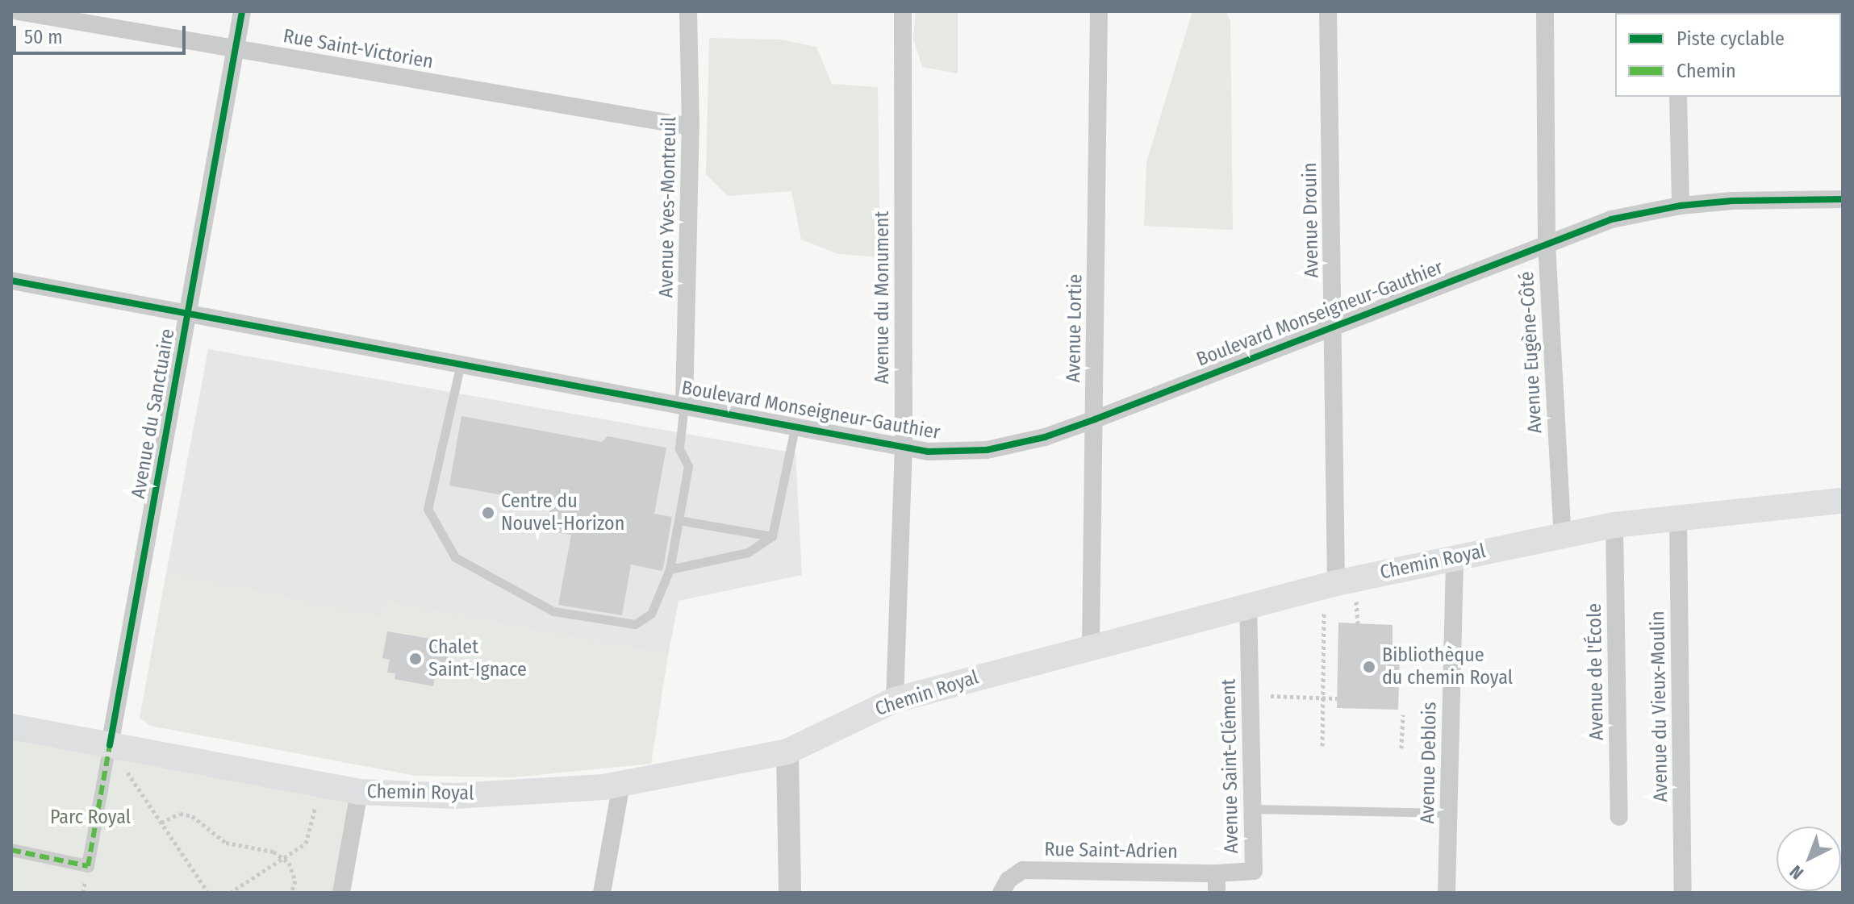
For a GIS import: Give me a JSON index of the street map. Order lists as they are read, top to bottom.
{
  "streets": {
    "main road": ["Chemin Royal"],
    "street": [
      "Rue Saint-Victorien",
      "Avenue Yves-Montreuil",
      "Avenue Drouin",
      "Avenue du Monument",
      "Boulevard Monseigneur-Gauthier",
      "Avenue Lortie",
      "Avenue Eugène-Côté",
      "Avenue du Sanctuaire",
      "Avenue de l'École",
      "Avenue du Vieux-Moulin",
      "Avenue Deblois",
      "Avenue Saint-Clément",
      "Rue Saint-Adrien"
    ]
  },
  "crossings": [
    ["Rue Saint-Victorien", "Avenue Yves-Montreuil"],
    ["Rue Saint-Victorien", "Avenue du Sanctuaire"],
    ["Avenue Yves-Montreuil", "Boulevard Monseigneur-Gauthier"],
    ["Avenue Drouin", "Boulevard Monseigneur-Gauthier"],
    ["Avenue Drouin", "Chemin Royal"],
    ["Avenue du Monument", "Boulevard Monseigneur-Gauthier"],
    ["Avenue du Monument", "Chemin Royal"],
    ["Boulevard Monseigneur-Gauthier", "Avenue Lortie"],
    ["Boulevard Monseigneur-Gauthier", "Avenue Eugène-Côté"],
    ["Boulevard Monseigneur-Gauthier", "Avenue du Sanctuaire"],
    ["Avenue Lortie", "Chemin Royal"],
    ["Avenue Eugène-Côté", "Chemin Royal"],
    ["Avenue du Sanctuaire", "Chemin Royal"],
    ["Chemin Royal", "Avenue de l'École"],
    ["Chemin Royal", "Avenue du Vieux-Moulin"],
    ["Chemin Royal", "Avenue Deblois"],
    ["Chemin Royal", "Avenue Saint-Clément"],
    ["Avenue Saint-Clément", "Rue Saint-Adrien"]
  ],
  "parks": ["Parc Royal"],
  "places": ["Centre du Nouvel-Horizon", "Chalet Saint-Ignace", "Bibliothèque du chemin Royal"],
  "legend": ["Piste cyclable", "Chemin"],
  "scale_bar": "50 m",
  "north": "bottom left"
}
